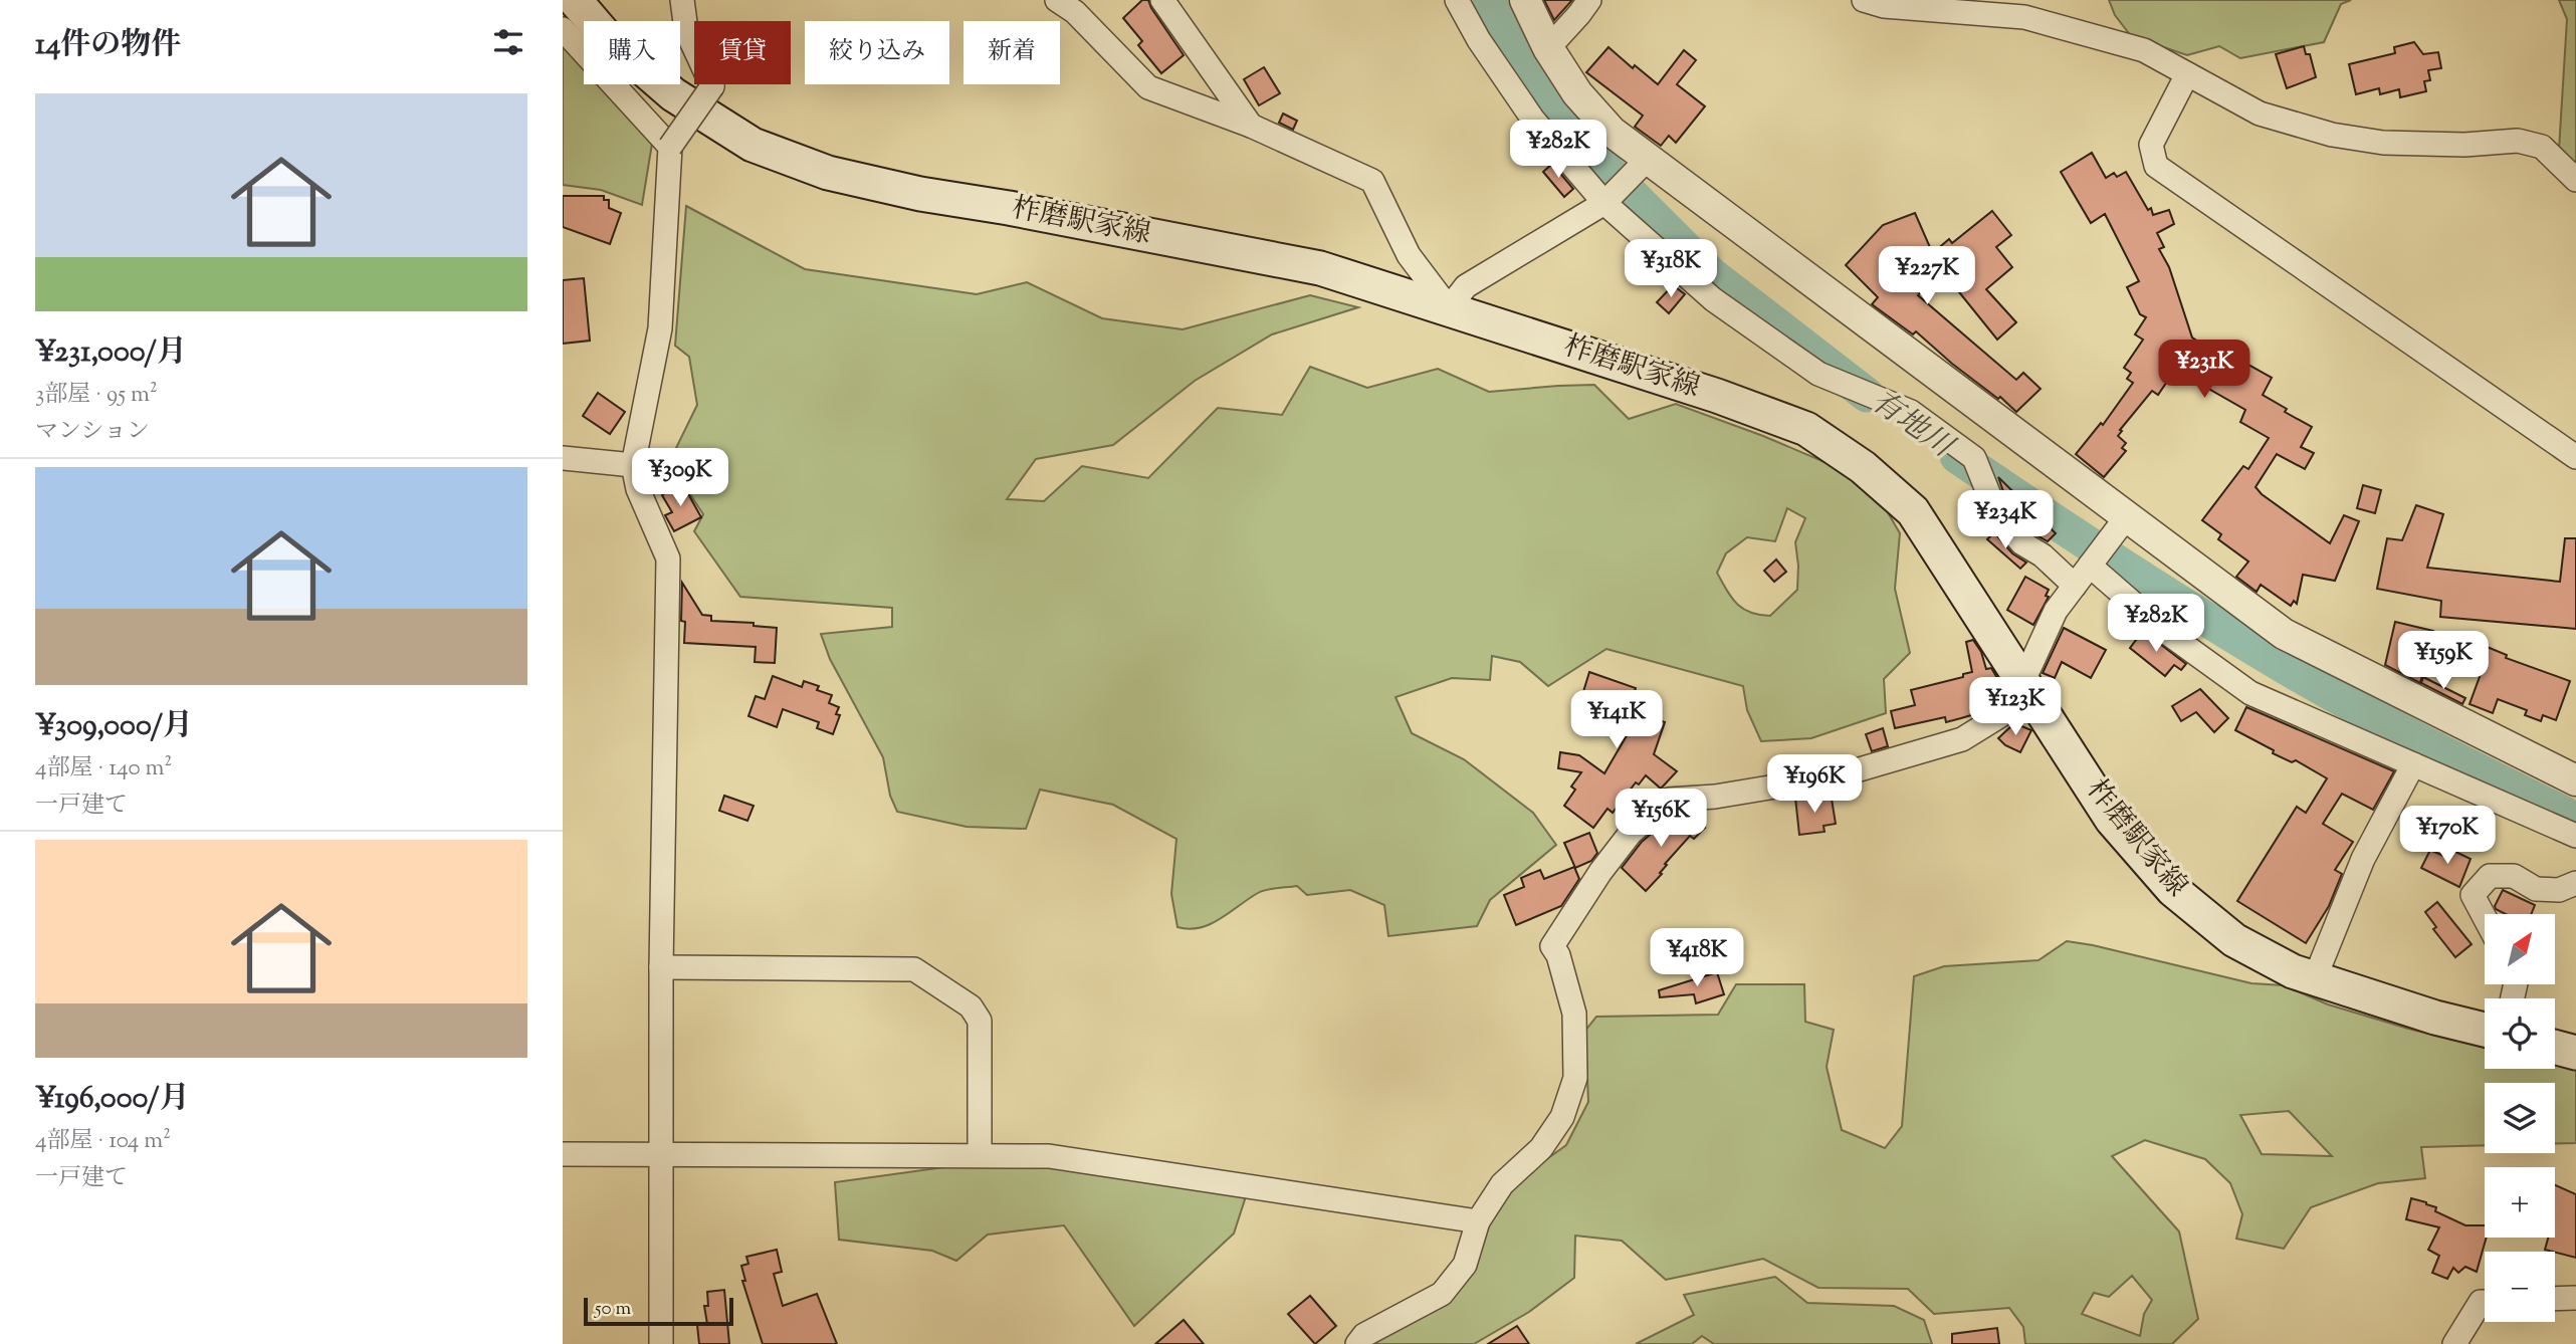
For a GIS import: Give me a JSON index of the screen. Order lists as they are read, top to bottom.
{
  "streets": {
    "main road": ["柞磨駅家線"]
  },
  "water": ["有地川"],
  "scale_bar": "50 m",
  "north": "top right",
  "page": {
    "heading": "14件の物件",
    "chip": [
      "購入",
      "賃貸",
      "絞り込み",
      "新着"
    ],
    "list": [
      {
        "name": "¥231,000/月",
        "note": "3部屋 · 95 m² · マンション"
      },
      {
        "name": "¥309,000/月",
        "note": "4部屋 · 140 m² · 一戸建て"
      },
      {
        "name": "¥196,000/月",
        "note": "4部屋 · 104 m² · 一戸建て"
      }
    ],
    "price": [
      "¥282K",
      "¥318K",
      "¥227K",
      "¥231K",
      "¥309K",
      "¥234K",
      "¥282K",
      "¥159K",
      "¥123K",
      "¥141K",
      "¥196K",
      "¥156K",
      "¥170K",
      "¥418K"
    ],
    "map_buttons": ["+", "−"],
    "scale": "50 m"
  }
}
